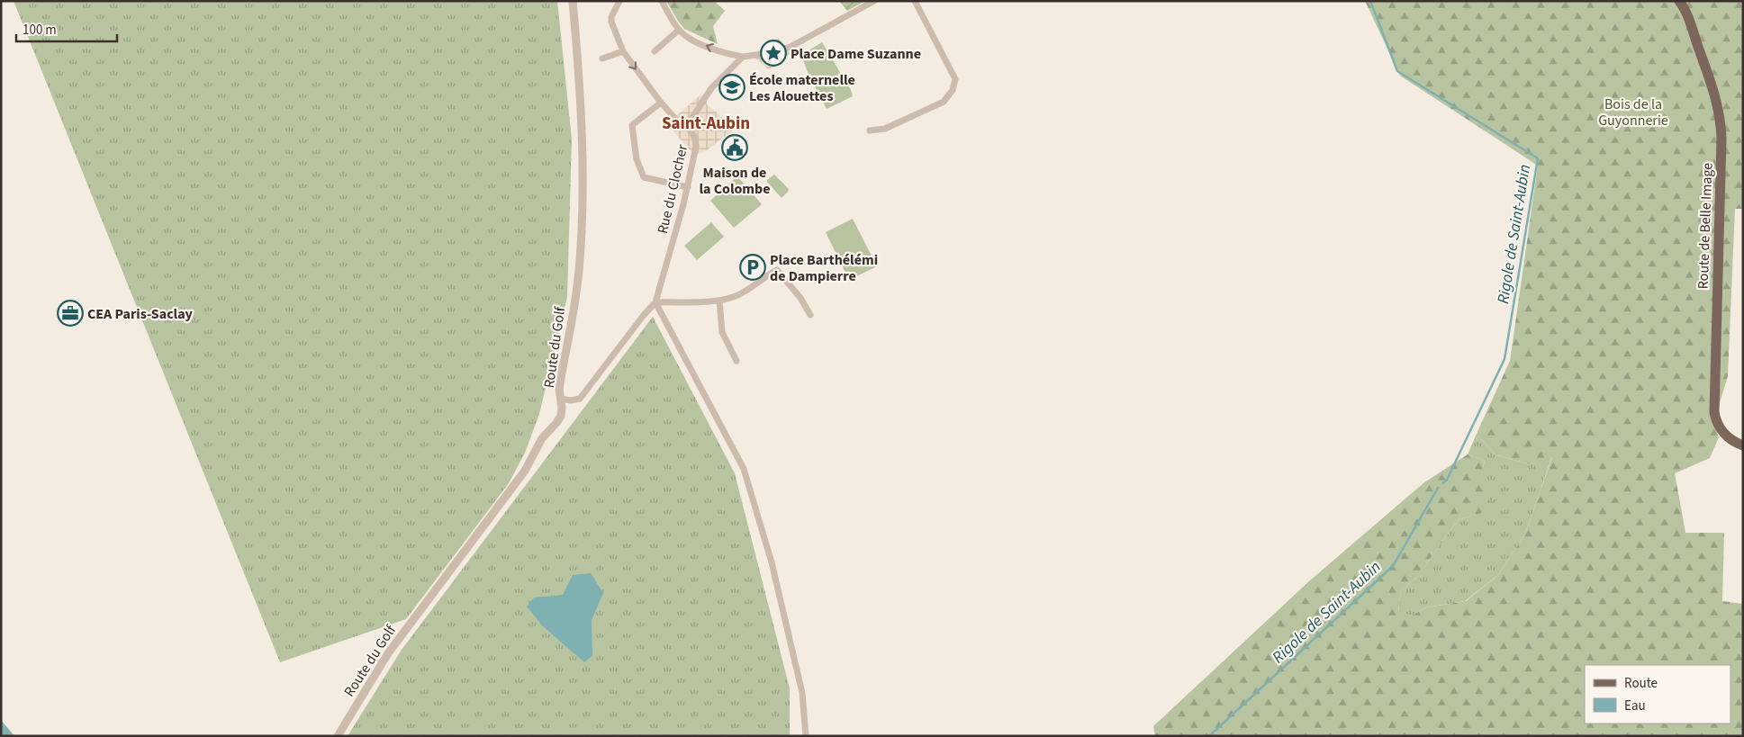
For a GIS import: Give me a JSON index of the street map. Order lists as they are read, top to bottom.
{
  "streets": {
    "main road": ["Route de Belle Image"],
    "street": ["Rue du Clocher", "Route du Golf"]
  },
  "districts": ["Saint-Aubin"],
  "water": ["Rigole de Saint-Aubin"],
  "parks": ["Bois de la Guyonnerie"],
  "places": {
    "place": ["Place Dame Suzanne"],
    "school or university": ["École maternelle Les Alouettes"],
    "public building": ["Maison de la Colombe"],
    "parking": ["Place Barthélémi de Dampierre"],
    "office": ["CEA Paris-Saclay"]
  },
  "legend": ["Route", "Eau"],
  "scale_bar": "100 m"
}
